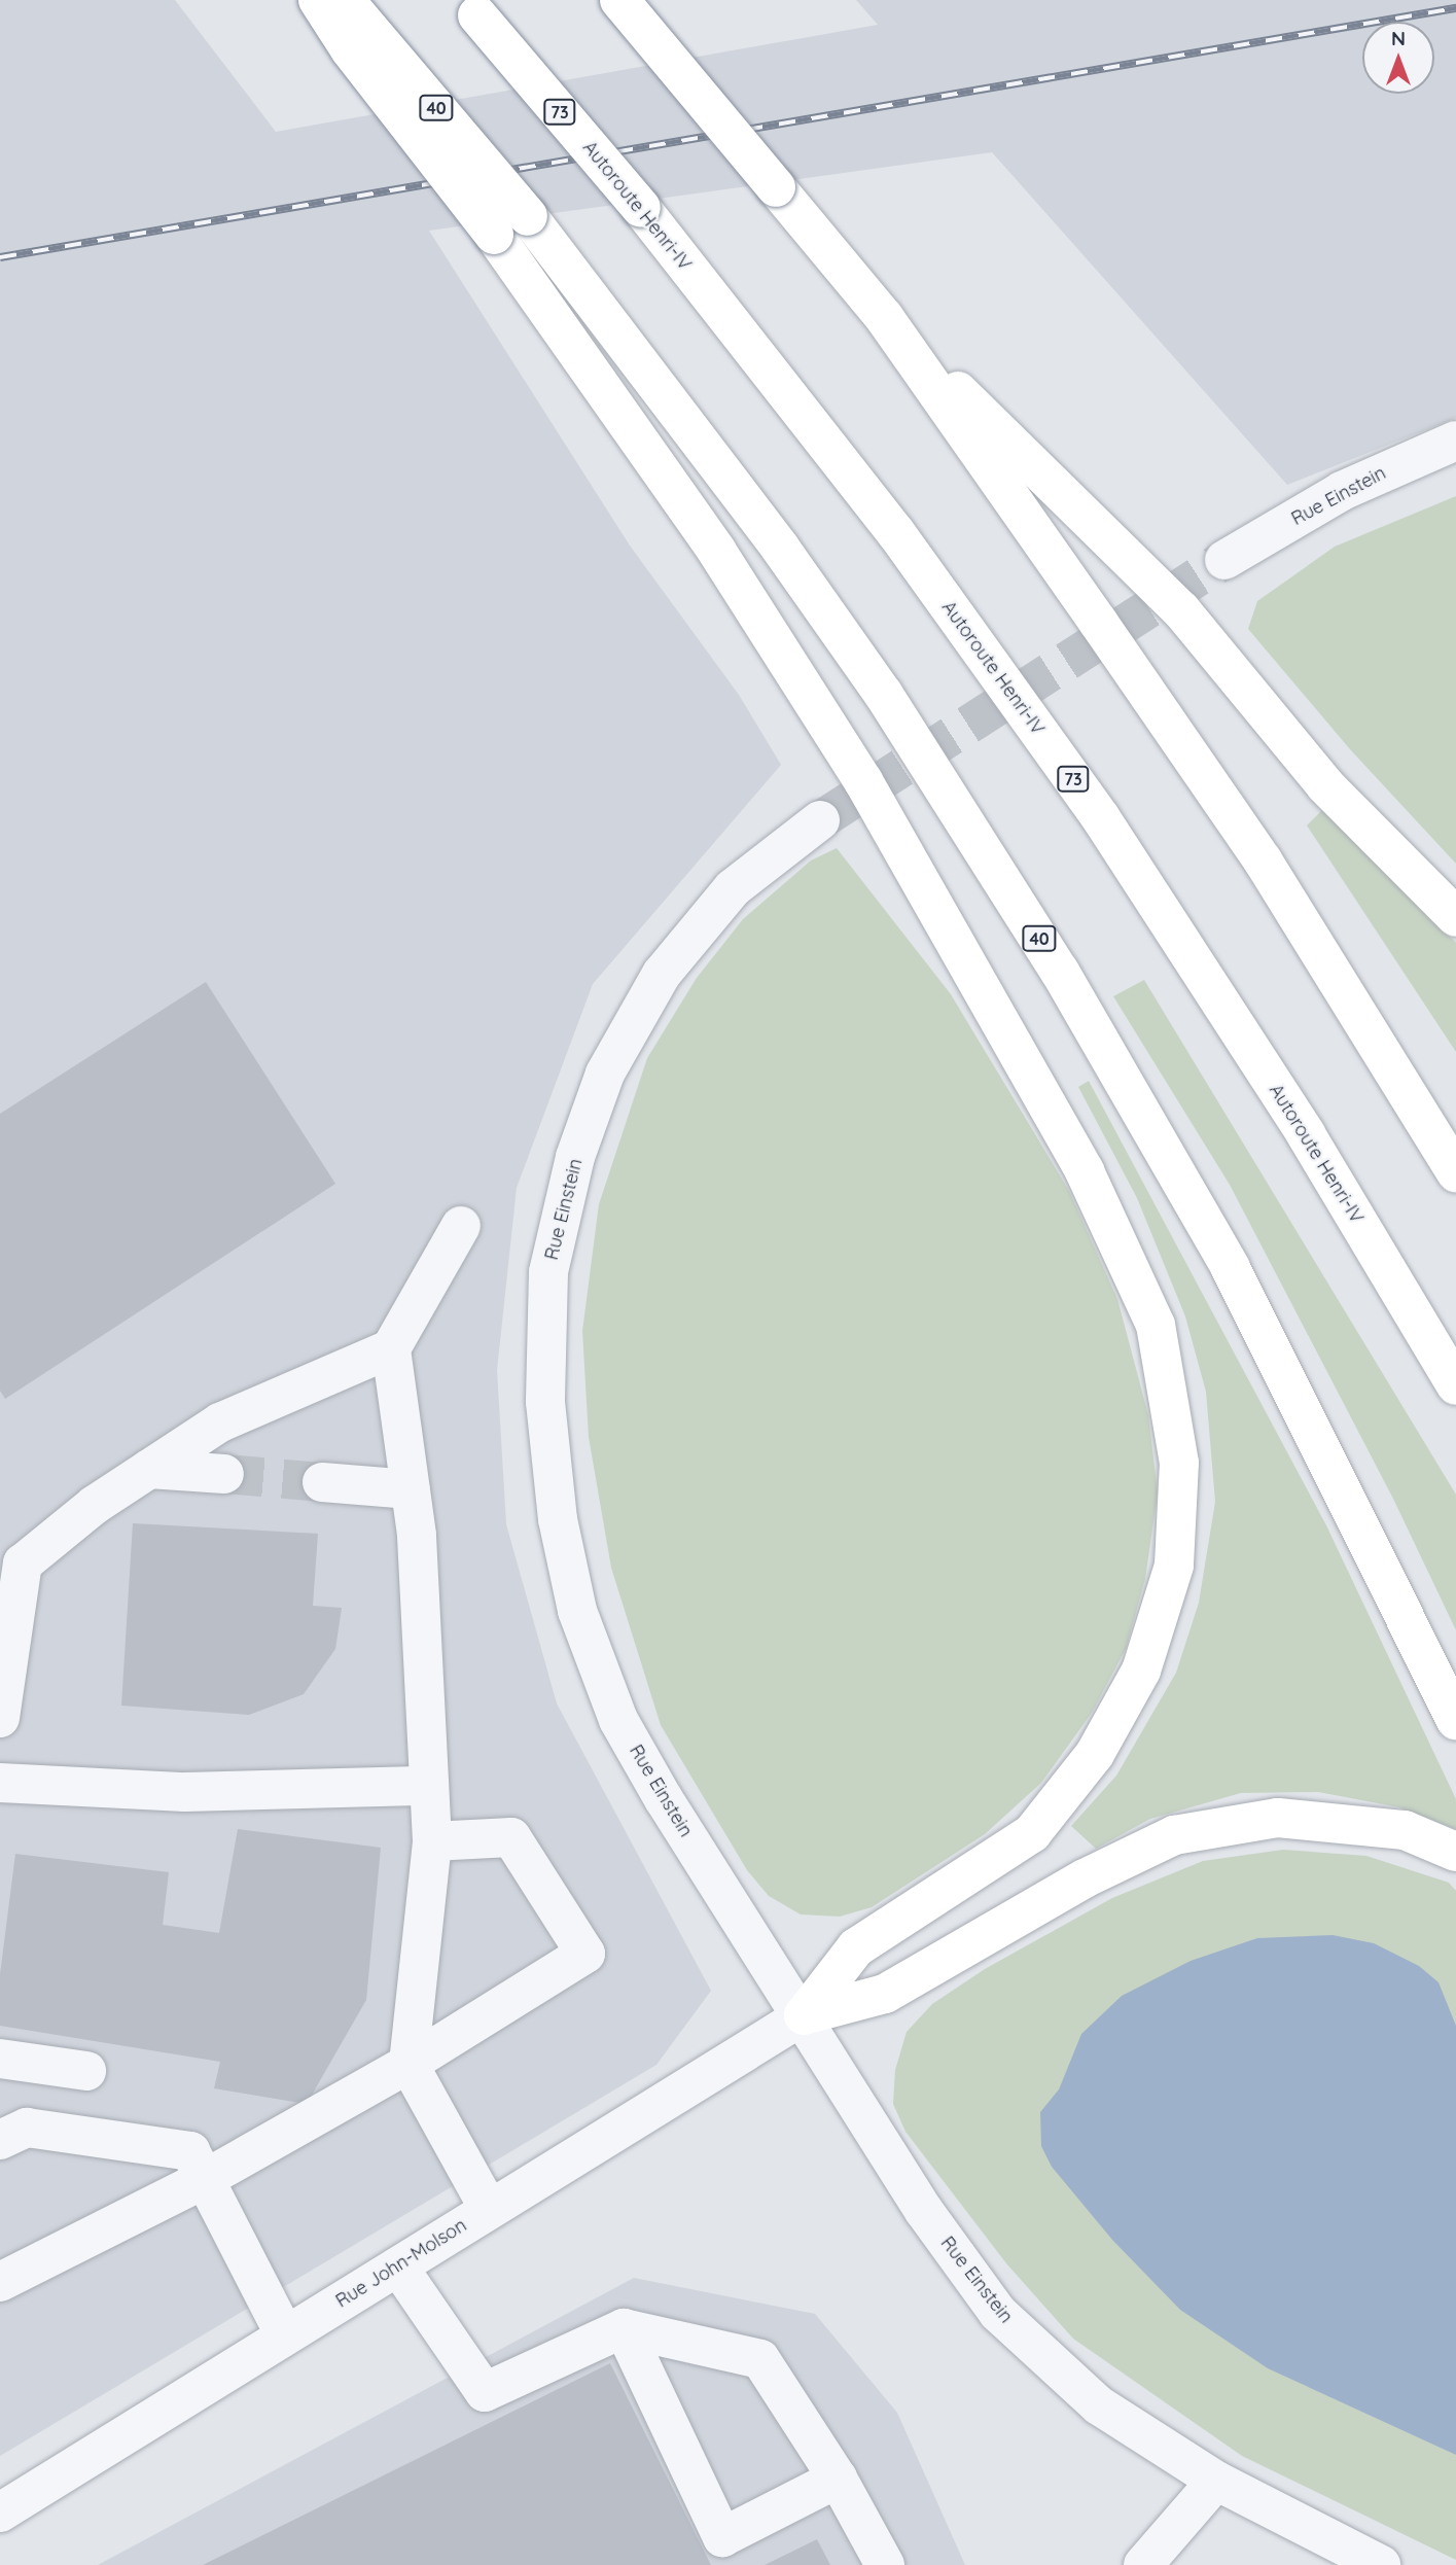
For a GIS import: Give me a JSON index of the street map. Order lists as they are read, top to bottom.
{
  "streets": {
    "highway": ["40", "73", "Autoroute Henri-IV"],
    "street": ["Rue Einstein", "Rue John-Molson"]
  },
  "crossings": [
    ["Rue Einstein", "Rue John-Molson"]
  ],
  "north": "top"
}
